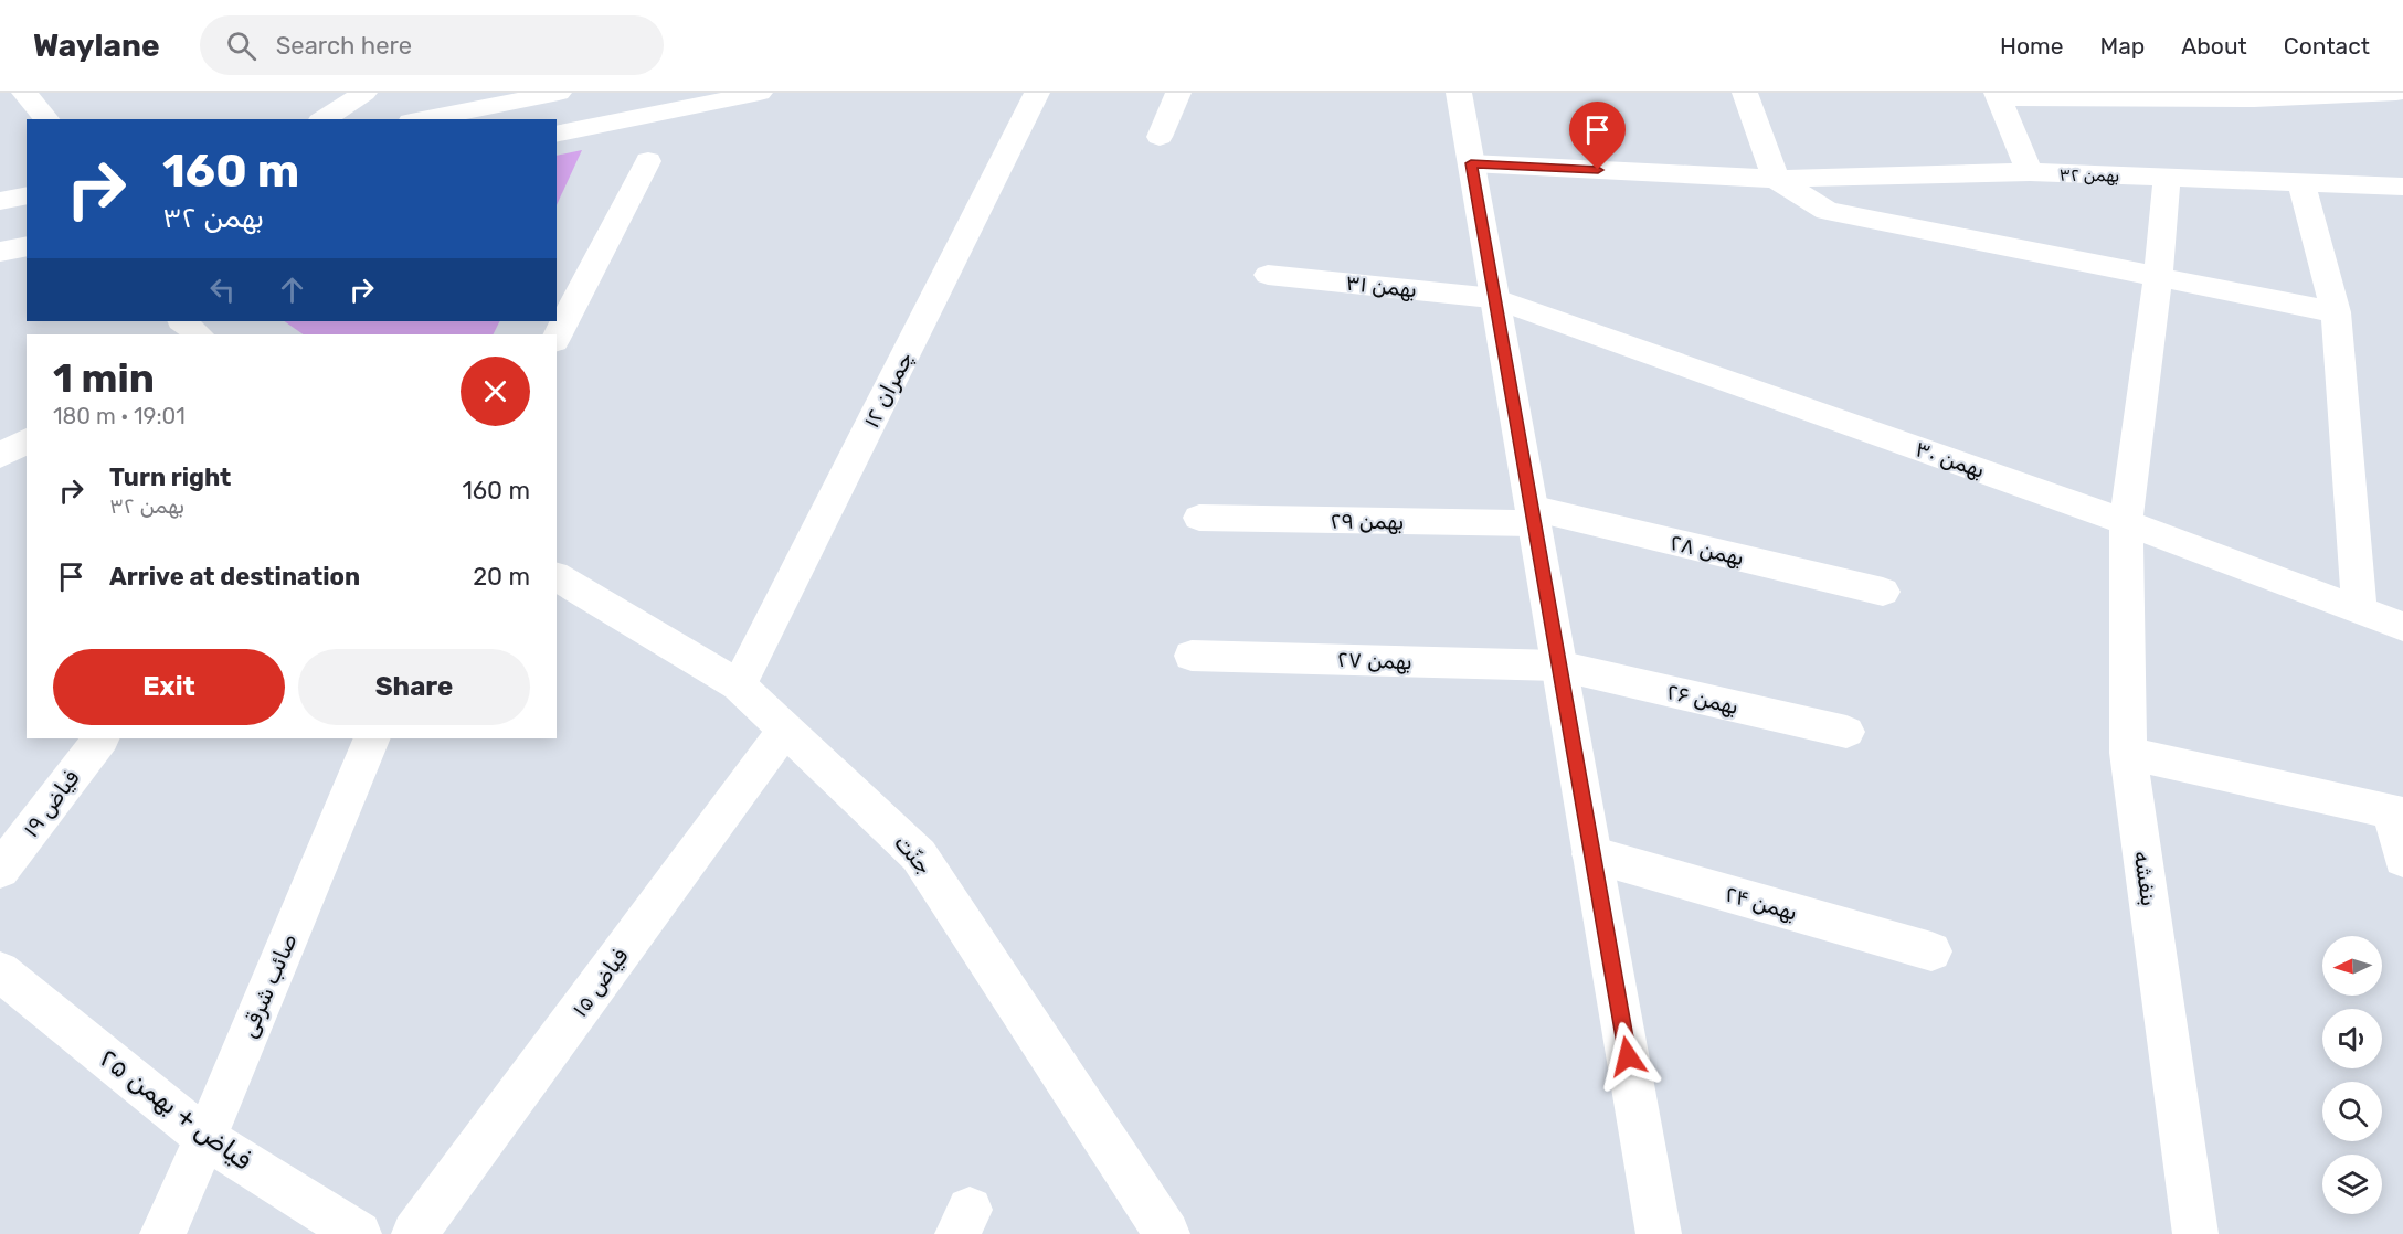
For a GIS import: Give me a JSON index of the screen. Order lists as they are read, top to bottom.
{
  "streets": {
    "street": [
      "بهمن ۳۲",
      "بهمن ۳۱",
      "چمران ۱۲",
      "بهمن ۳۰",
      "بهمن ۲۹",
      "بهمن ۲۸",
      "بهمن ۲۷",
      "بهمن ۲۶",
      "فیاض ۱۹",
      "جنّت",
      "بنفشه",
      "بهمن ۲۴",
      "فیاض ۱۵",
      "صائب شرقی",
      "فیاض + بهمن ۲۵"
    ]
  },
  "crossings": [
    ["بهمن ۳۲", "بنفشه"],
    ["بهمن ۳۱", "بهمن ۳۰"],
    ["چمران ۱۲", "جنّت"],
    ["بهمن ۳۰", "بنفشه"],
    ["بهمن ۲۹", "بهمن ۲۸"],
    ["بهمن ۲۷", "بهمن ۲۶"],
    ["جنّت", "فیاض ۱۵"],
    ["صائب شرقی", "فیاض + بهمن ۲۵"]
  ],
  "north": "left",
  "page": {
    "header": "Waylane",
    "search": "Search here",
    "nav": [
      "Home",
      "Map",
      "About",
      "Contact"
    ],
    "turn": ["160 m", "بهمن ۳۲"],
    "heading": ["1 min", "180 m · 19:01"],
    "list": [
      {
        "name": "Turn right",
        "note": "بهمن ۳۲",
        "value": "160 m"
      },
      {
        "name": "Arrive at destination",
        "value": "20 m"
      }
    ],
    "buttons": ["Exit", "Share"]
  }
}
